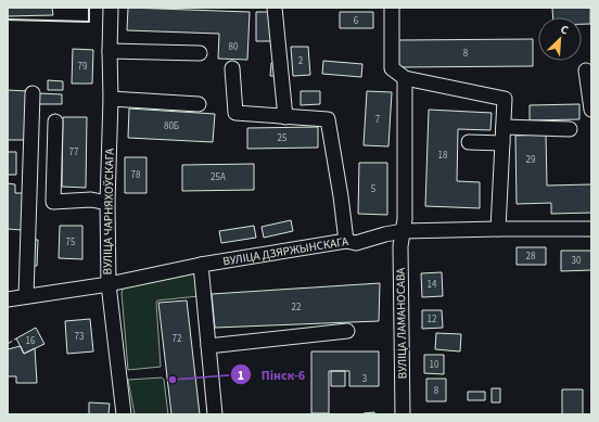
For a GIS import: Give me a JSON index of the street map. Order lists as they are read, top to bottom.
{
  "streets": {
    "street": ["ВУЛІЦА ЧАРНЯХОЎСКАГА", "ВУЛІЦА ДЗЯРЖЫНСКАГА", "ВУЛІЦА ЛАМАНОСАВА"]
  },
  "crossings": [
    ["ВУЛІЦА ЧАРНЯХОЎСКАГА", "ВУЛІЦА ДЗЯРЖЫНСКАГА"],
    ["ВУЛІЦА ДЗЯРЖЫНСКАГА", "ВУЛІЦА ЛАМАНОСАВА"]
  ],
  "places": ["Пінск-6"],
  "house_numbers": [
    "6",
    "80",
    "8",
    "2",
    "79",
    "7",
    "80Б",
    "25",
    "77",
    "18",
    "29",
    "78",
    "25А",
    "5",
    "75",
    "28",
    "30",
    "14",
    "22",
    "12",
    "73",
    "72",
    "16",
    "10",
    "3",
    "8"
  ],
  "north": "top right"
}
